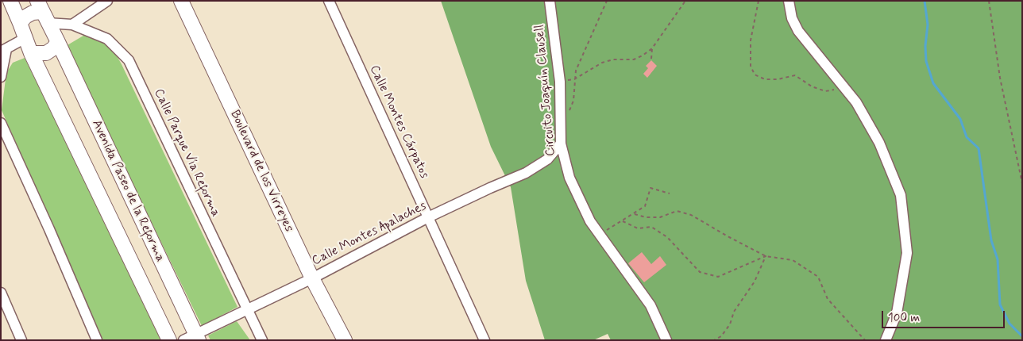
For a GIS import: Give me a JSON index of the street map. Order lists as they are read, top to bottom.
{
  "streets": {
    "main road": ["Boulevard de los Virreyes", "Avenida Paseo de la Reforma"],
    "street": [
      "Circuito Joaquín Clausell",
      "Calle Montes Cárpatos",
      "Calle Parque Vía Reforma",
      "Calle Montes Apalaches"
    ]
  },
  "crossings": [
    ["Circuito Joaquín Clausell", "Calle Montes Apalaches"],
    ["Calle Montes Cárpatos", "Calle Montes Apalaches"],
    ["Calle Parque Vía Reforma", "Avenida Paseo de la Reforma"],
    ["Calle Parque Vía Reforma", "Calle Montes Apalaches"],
    ["Boulevard de los Virreyes", "Calle Montes Apalaches"],
    ["Avenida Paseo de la Reforma", "Calle Montes Apalaches"]
  ],
  "scale_bar": "100 m"
}
